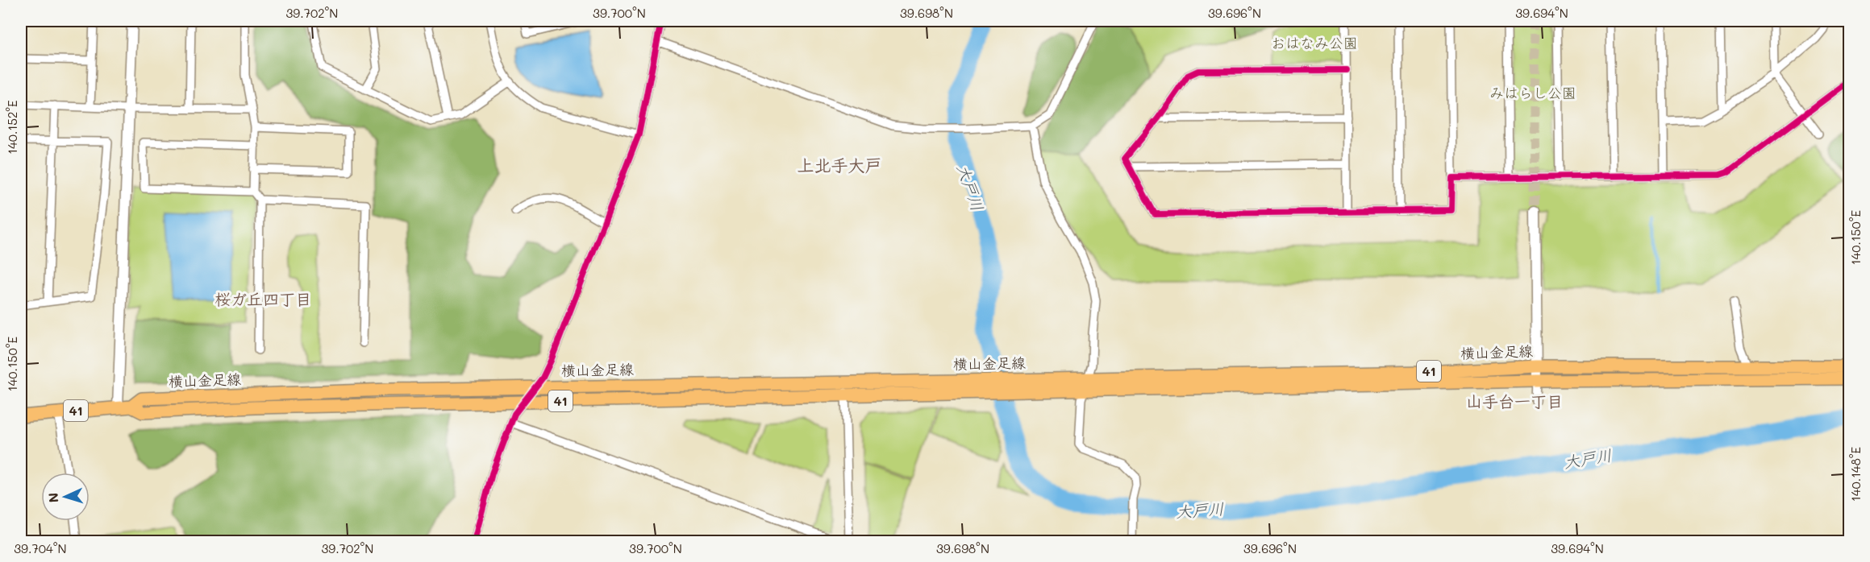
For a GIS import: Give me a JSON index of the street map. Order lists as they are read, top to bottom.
{
  "streets": {
    "main road": ["横山金足線", "41"]
  },
  "districts": ["上北手大戸", "桜ガ丘四丁目", "山手台一丁目"],
  "water": ["大戸川"],
  "parks": ["おはなみ公園", "みはらし公園"],
  "north": "left",
  "coordinates": [
    "39.702°N",
    "39.700°N",
    "39.698°N",
    "39.696°N",
    "39.694°N",
    "140.152°E",
    "140.150°E",
    "140.148°E",
    "39.704°N"
  ]
}
